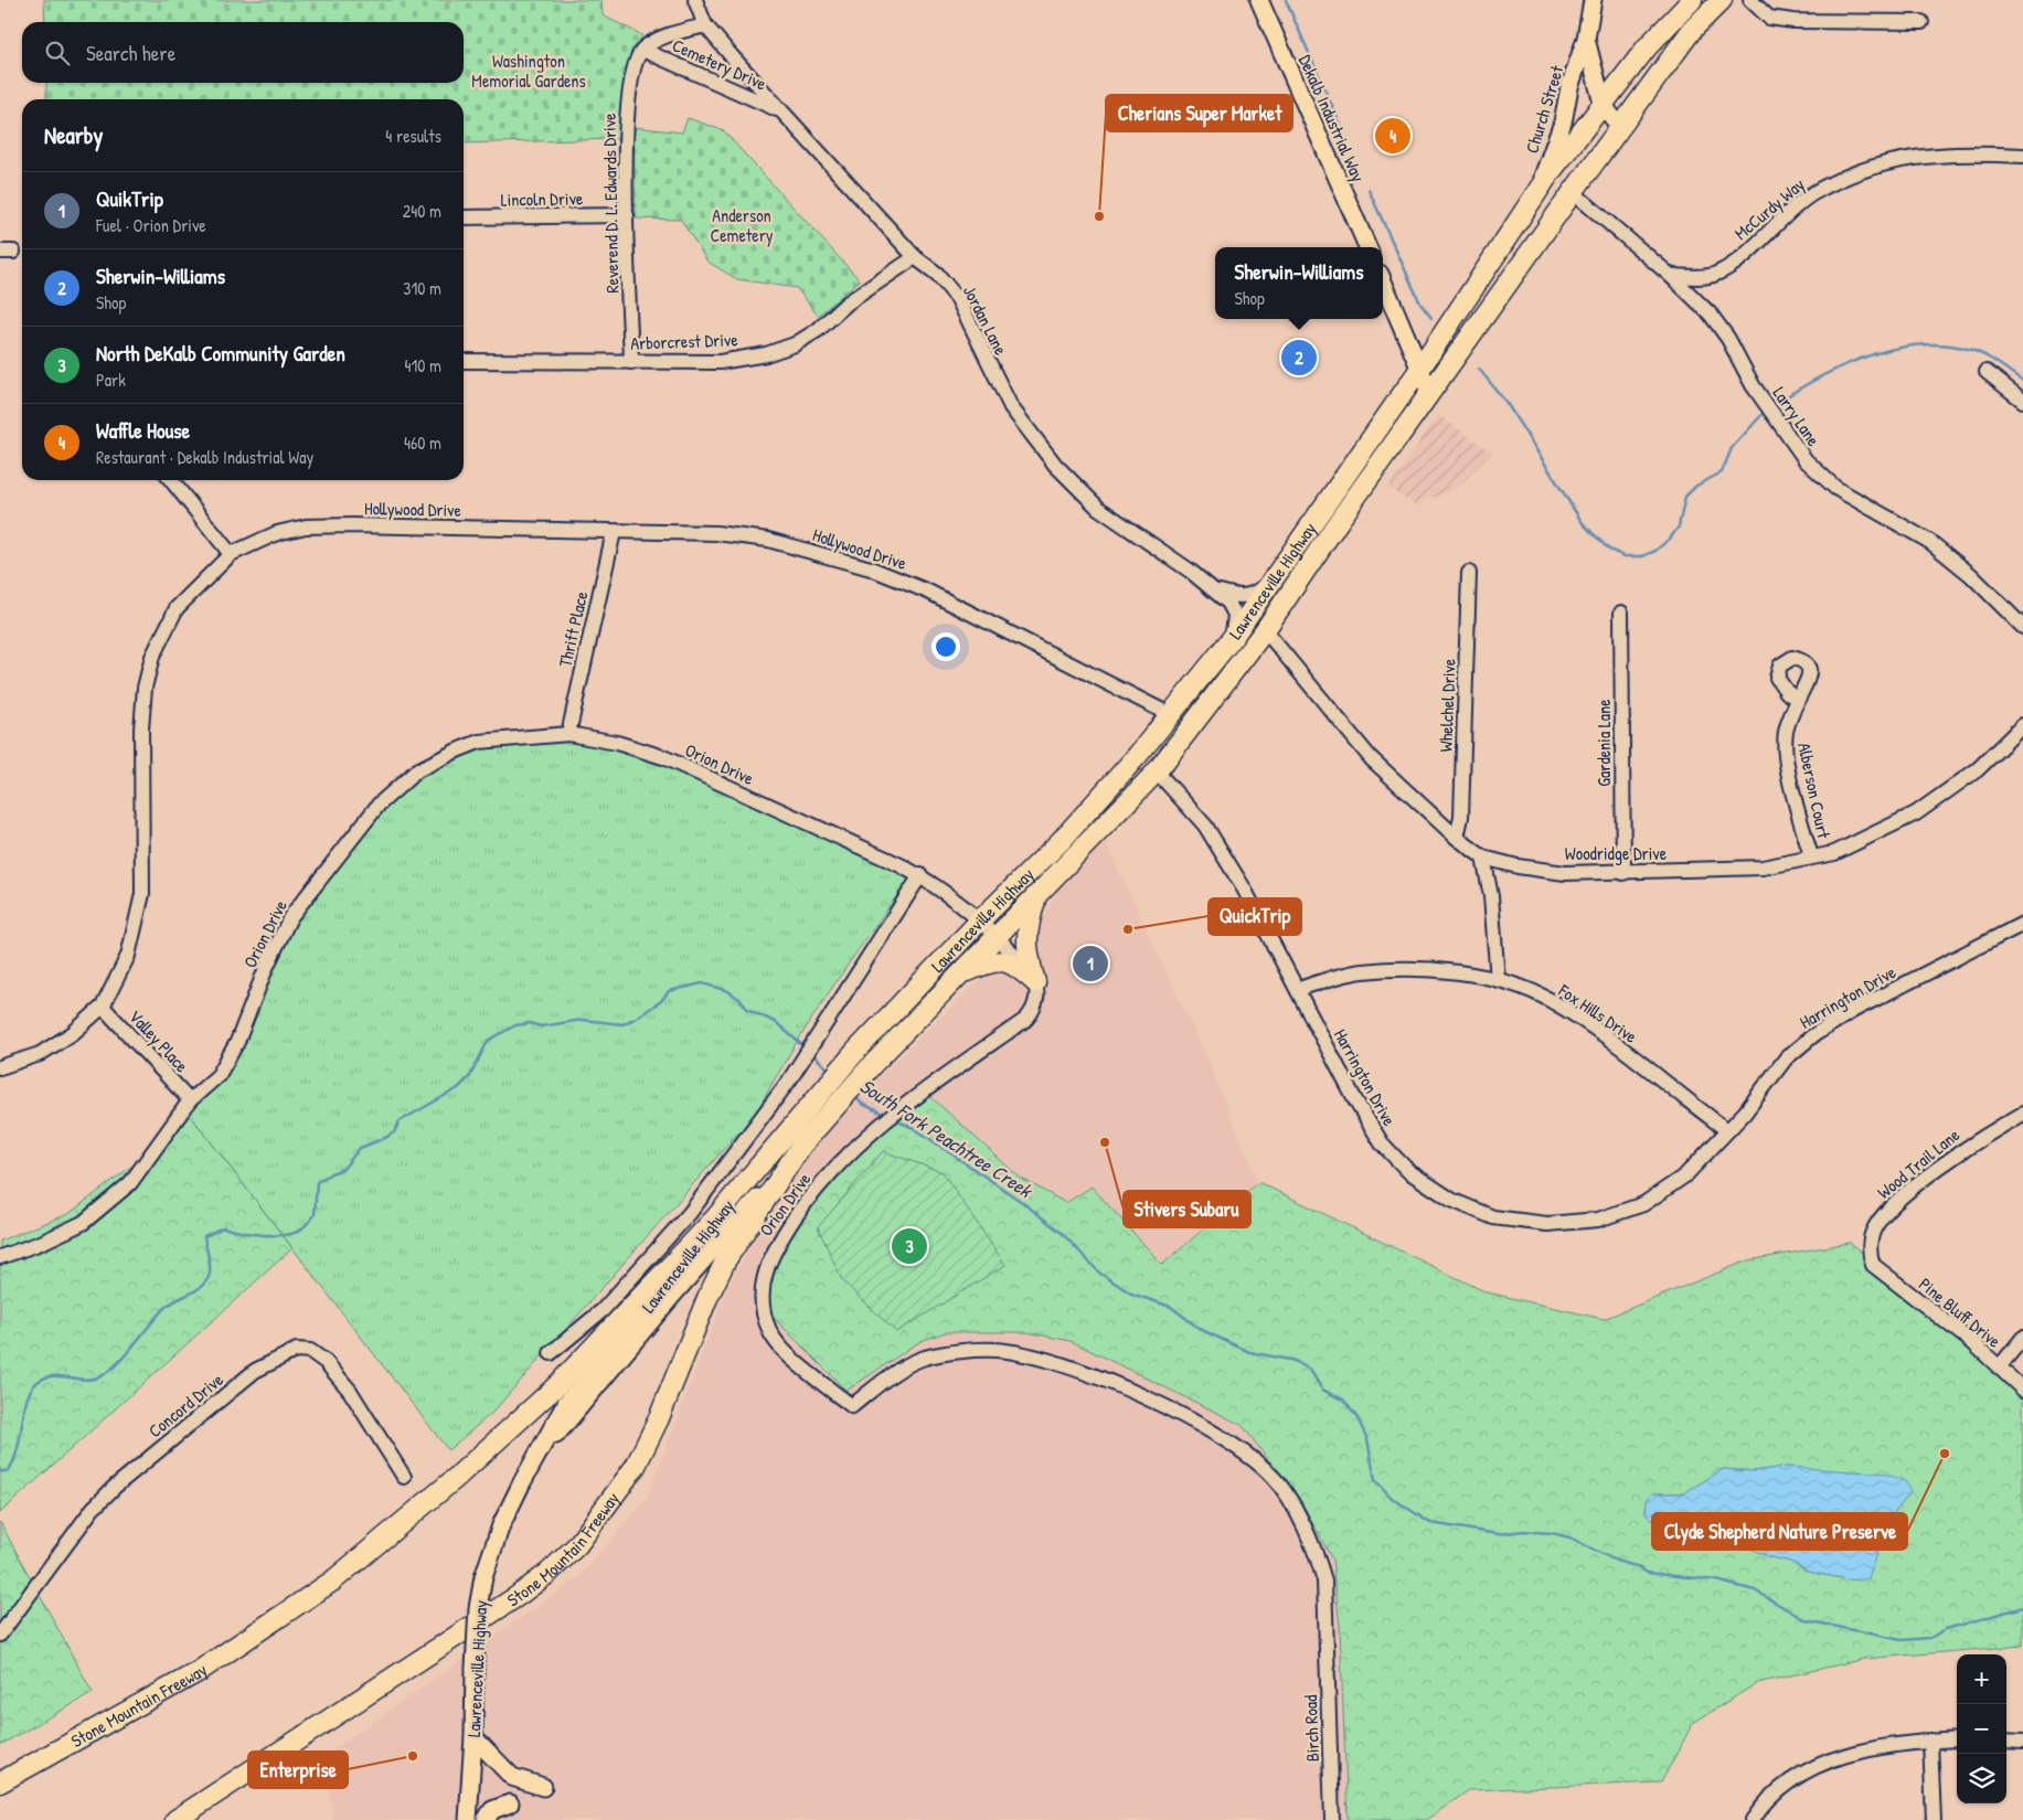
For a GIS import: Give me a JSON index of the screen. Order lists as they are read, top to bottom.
{
  "streets": {
    "highway": ["Lawrenceville Highway", "Stone Mountain Freeway"],
    "main road": ["Church Street", "Dekalb Industrial Way"],
    "street": [
      "Cemetery Drive",
      "Lincoln Drive",
      "Reverend D. L. Edwards Drive",
      "McCurdy Way",
      "Jordan Lane",
      "Arborcrest Drive",
      "Larry Lane",
      "Hollywood Drive",
      "Thrift Place",
      "Whelchel Drive",
      "Gardenia Lane",
      "Orion Drive",
      "Alberson Court",
      "Woodridge Drive",
      "Harrington Drive",
      "Fox Hills Drive",
      "Valley Place",
      "Wood Trail Lane",
      "Pine Bluff Drive",
      "Concord Drive",
      "Birch Road"
    ]
  },
  "crossings": [
    ["Cemetery Drive", "Reverend D. L. Edwards Drive"],
    ["Cemetery Drive", "Jordan Lane"],
    ["Church Street", "Lawrenceville Highway"],
    ["Lincoln Drive", "Reverend D. L. Edwards Drive"],
    ["Reverend D. L. Edwards Drive", "Arborcrest Drive"],
    ["McCurdy Way", "Larry Lane"],
    ["Jordan Lane", "Arborcrest Drive"],
    ["Jordan Lane", "Lawrenceville Highway"],
    ["Larry Lane", "Lawrenceville Highway"],
    ["Hollywood Drive", "Lawrenceville Highway"],
    ["Hollywood Drive", "Thrift Place"],
    ["Hollywood Drive", "Valley Place"],
    ["Lawrenceville Highway", "Orion Drive"],
    ["Lawrenceville Highway", "Woodridge Drive"],
    ["Lawrenceville Highway", "Harrington Drive"],
    ["Lawrenceville Highway", "Stone Mountain Freeway"],
    ["Thrift Place", "Orion Drive"],
    ["Whelchel Drive", "Woodridge Drive"],
    ["Gardenia Lane", "Woodridge Drive"],
    ["Orion Drive", "Valley Place"],
    ["Orion Drive", "Birch Road"],
    ["Alberson Court", "Woodridge Drive"],
    ["Harrington Drive", "Fox Hills Drive"],
    ["Wood Trail Lane", "Pine Bluff Drive"]
  ],
  "water": ["South Fork Peachtree Creek"],
  "parks": ["Washington Memorial Gardens", "Anderson Cemetery"],
  "places": [
    "Cherians Super Market",
    "QuickTrip",
    "Stivers Subaru",
    "Clyde Shepherd Nature Preserve",
    "Enterprise"
  ],
  "page": {
    "search": "Search here",
    "heading": ["Nearby", "4 results"],
    "pins": [
      "4",
      "2",
      "1",
      "3"
    ],
    "list": [
      {
        "mark": "1",
        "name": "QuikTrip",
        "note": "Fuel · Orion Drive",
        "value": "240 m"
      },
      {
        "mark": "2",
        "name": "Sherwin-Williams",
        "note": "Shop",
        "value": "310 m"
      },
      {
        "mark": "3",
        "name": "North DeKalb Community Garden",
        "note": "Park",
        "value": "410 m"
      },
      {
        "mark": "4",
        "name": "Waffle House",
        "note": "Restaurant · Dekalb Industrial Way",
        "value": "460 m"
      }
    ],
    "popup": ["Sherwin-Williams", "Shop"],
    "map_buttons": ["+", "−"]
  }
}
